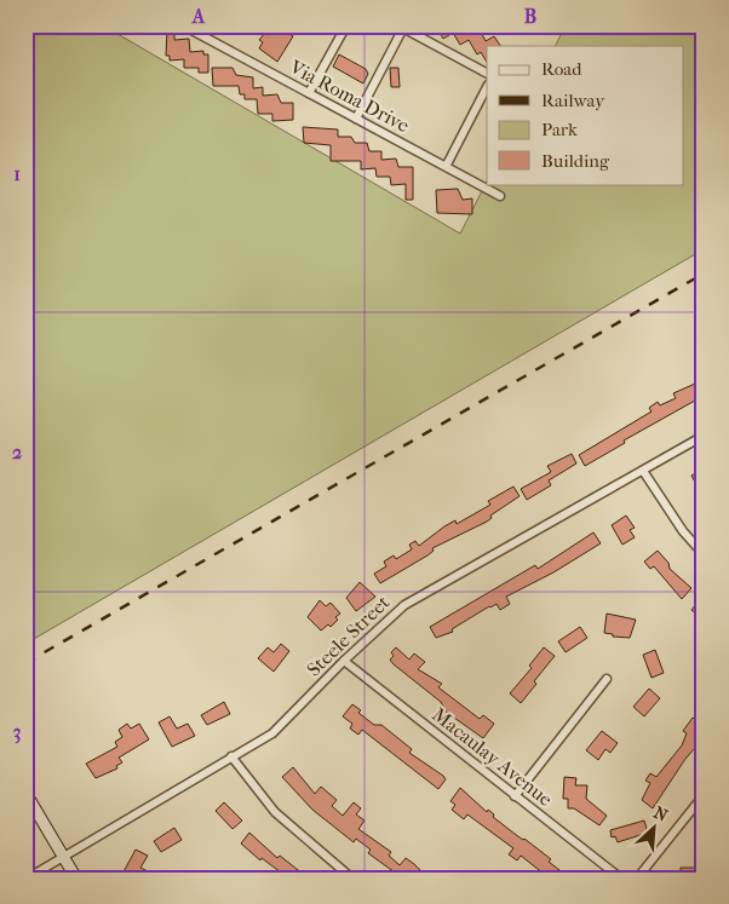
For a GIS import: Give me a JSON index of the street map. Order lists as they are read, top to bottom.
{
  "streets": {
    "street": ["Via Roma Drive", "Steele Street", "Macaulay Avenue"]
  },
  "crossings": [
    ["Steele Street", "Macaulay Avenue"]
  ],
  "legend": [
    "Road",
    "Railway",
    "Park",
    "Building"
  ],
  "north": "top right",
  "grid": {
    "columns": ["A", "B"],
    "rows": ["1", "2", "3"]
  }
}
